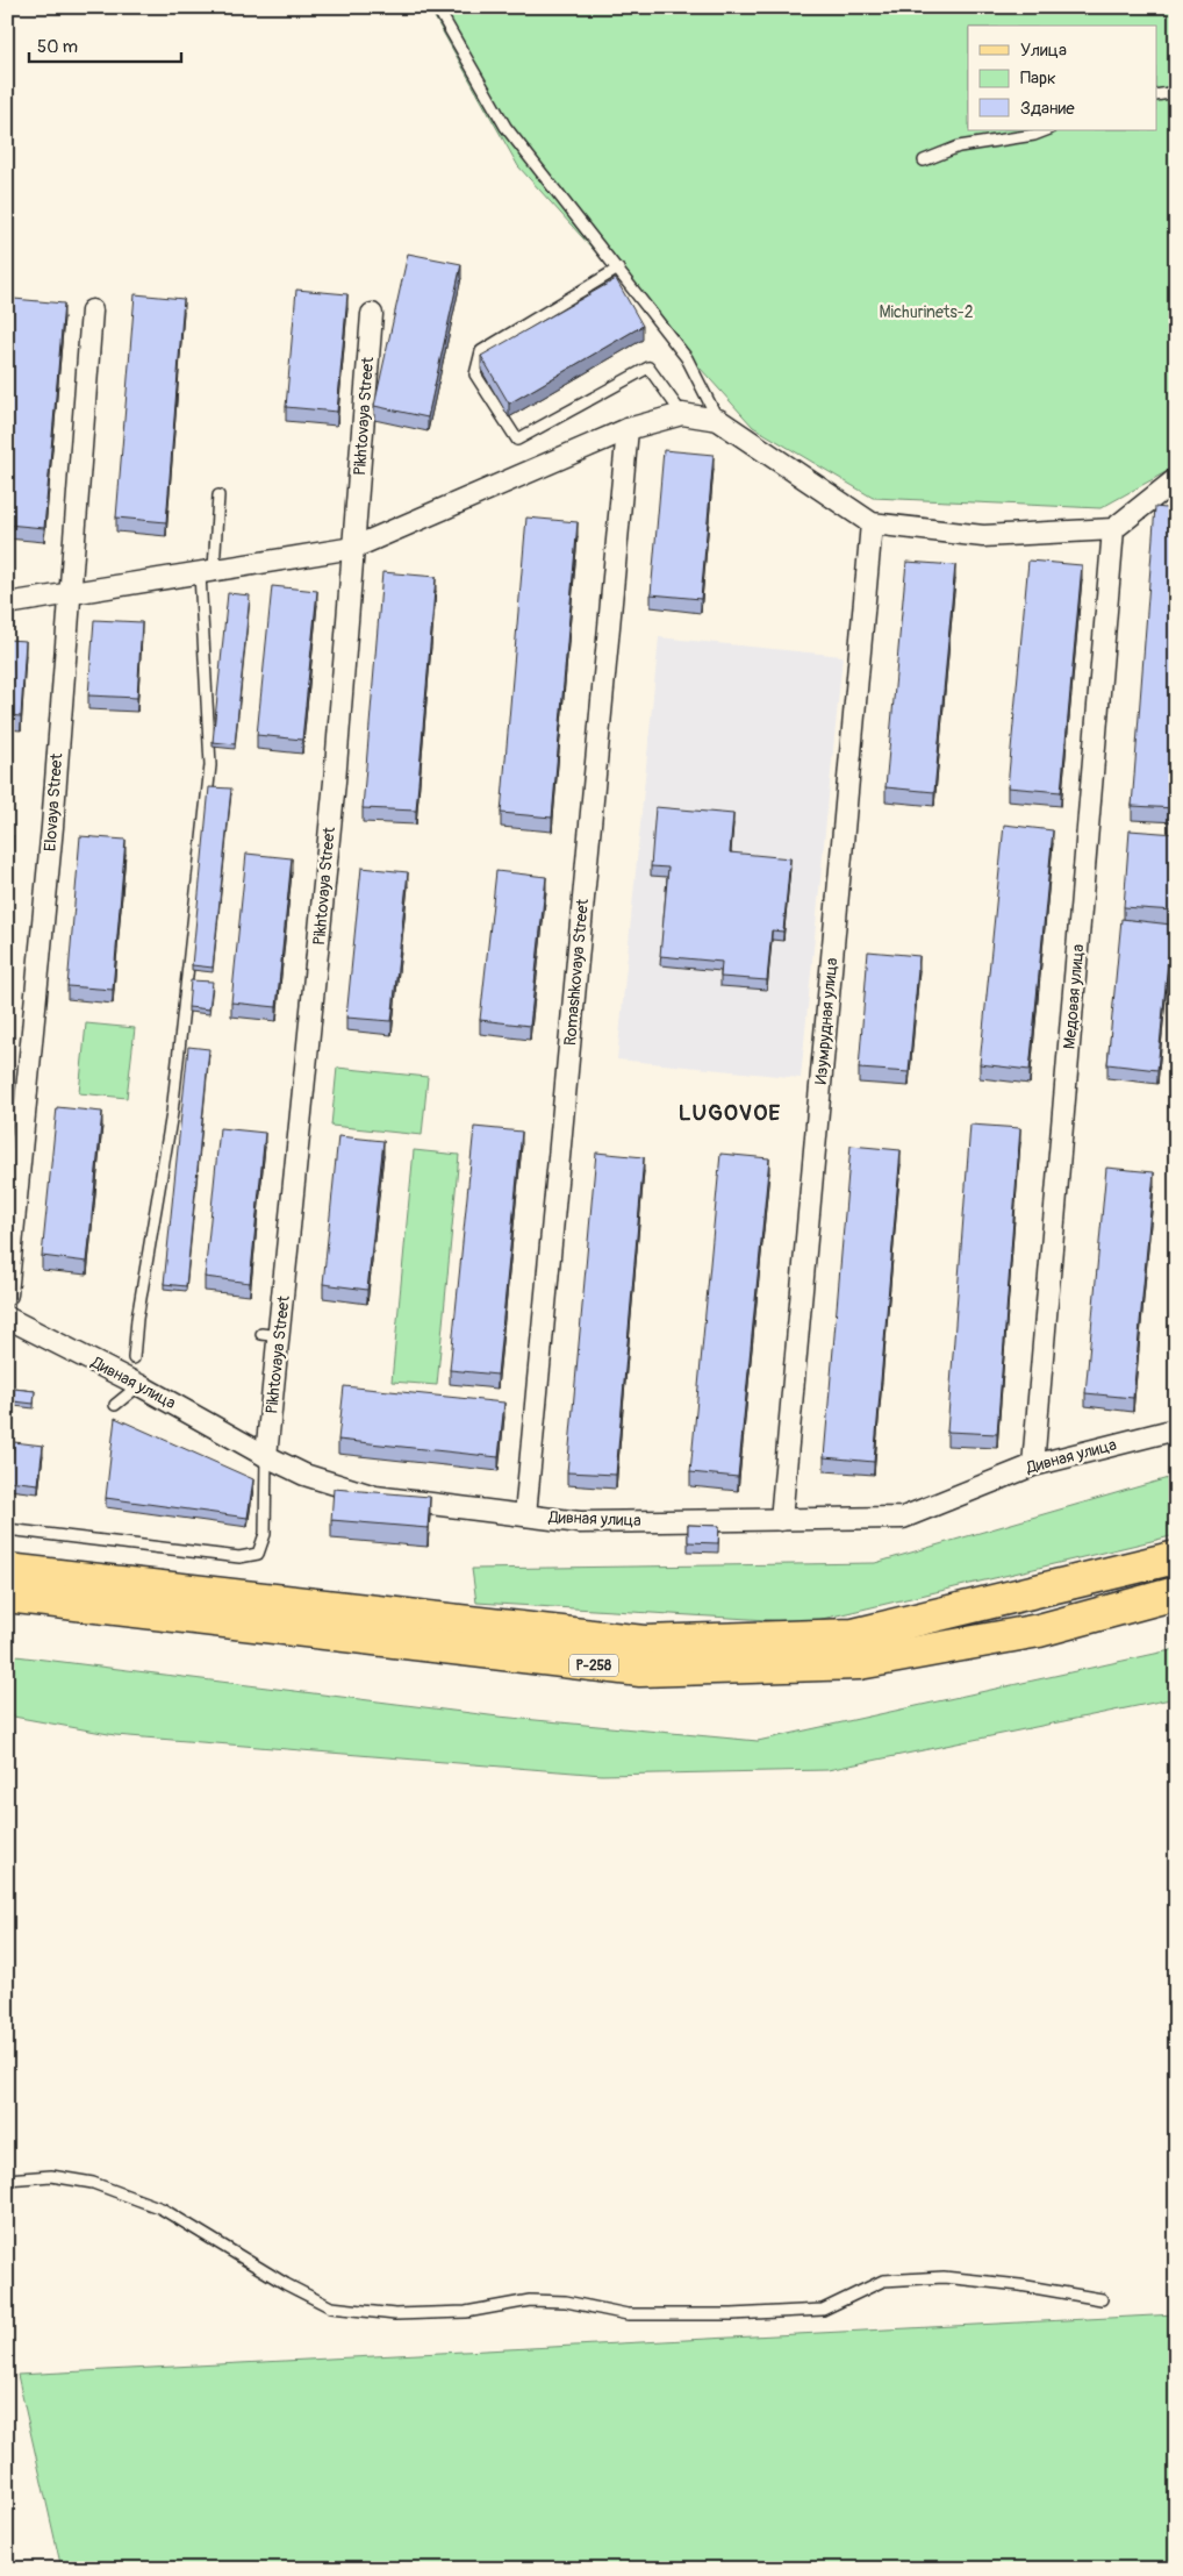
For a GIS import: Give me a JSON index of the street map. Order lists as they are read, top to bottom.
{
  "streets": {
    "main road": ["Р-258"],
    "street": [
      "Pikhtovaya Street",
      "Elovaya Street",
      "Romashkovaya Street",
      "Медовая улица",
      "Изумрудная улица",
      "Дивная улица"
    ]
  },
  "crossings": [
    ["Pikhtovaya Street", "Дивная улица"],
    ["Romashkovaya Street", "Дивная улица"],
    ["Медовая улица", "Дивная улица"],
    ["Изумрудная улица", "Дивная улица"]
  ],
  "districts": ["LUGOVOE"],
  "parks": ["Michurinets-2"],
  "legend": ["Улица", "Парк", "Здание"],
  "scale_bar": "50 m"
}
